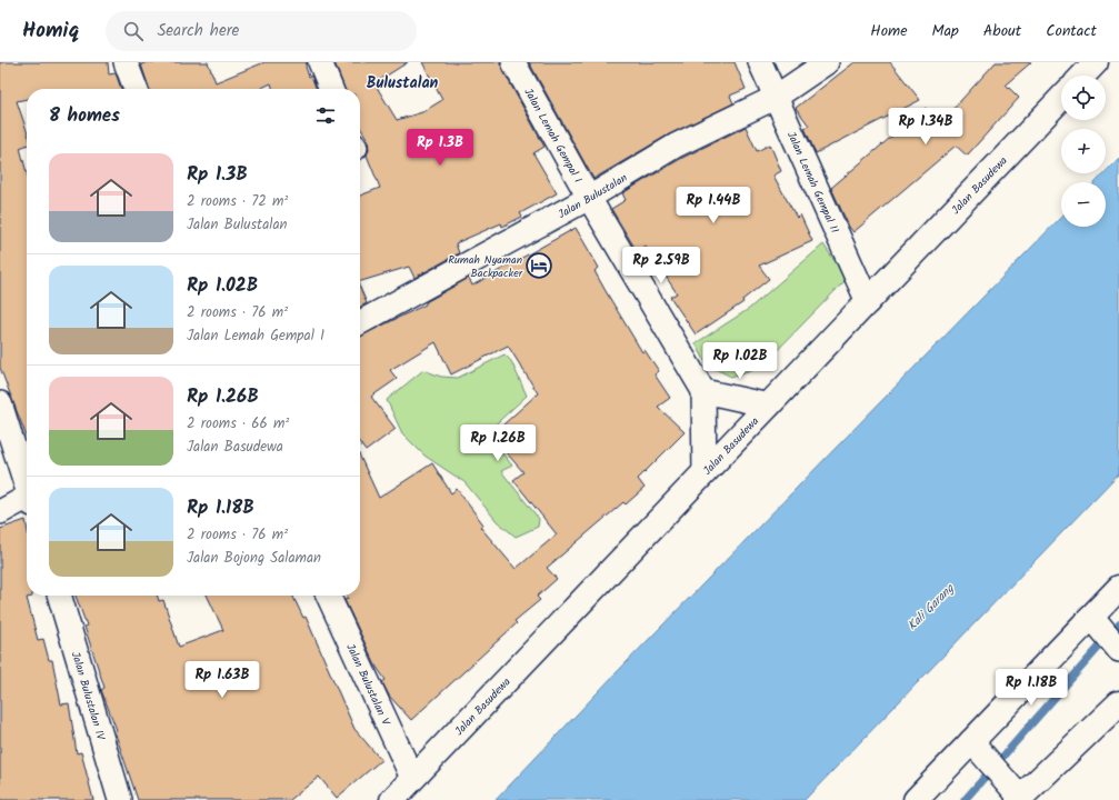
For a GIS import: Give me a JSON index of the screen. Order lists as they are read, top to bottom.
{
  "streets": {
    "street": [
      "Jalan Lemah Gempal I",
      "Jalan Lemah Gempal II",
      "Jalan Basudewa",
      "Jalan Bulustalan",
      "Jalan Bulustalan V",
      "Jalan Bulustalan IV"
    ]
  },
  "crossings": [
    ["Jalan Lemah Gempal I", "Jalan Basudewa"],
    ["Jalan Lemah Gempal I", "Jalan Bulustalan"],
    ["Jalan Lemah Gempal II", "Jalan Basudewa"],
    ["Jalan Lemah Gempal II", "Jalan Bulustalan"],
    ["Jalan Basudewa", "Jalan Bulustalan V"]
  ],
  "districts": ["Bulustalan"],
  "water": ["Kali Garang"],
  "places": {
    "hotel": ["Rumah Nyaman Backpacker"]
  },
  "page": {
    "header": "Homiq",
    "search": "Search here",
    "nav": [
      "Home",
      "Map",
      "About",
      "Contact"
    ],
    "map_buttons": ["+", "−"],
    "heading": "8 homes",
    "price": [
      "Rp 1.34B",
      "Rp 1.3B",
      "Rp 1.44B",
      "Rp 2.59B",
      "Rp 1.02B",
      "Rp 1.26B",
      "Rp 1.63B",
      "Rp 1.18B"
    ],
    "list": [
      {
        "name": "Rp 1.3B",
        "note": "2 rooms · 72 m² · Jalan Bulustalan"
      },
      {
        "name": "Rp 1.02B",
        "note": "2 rooms · 76 m² · Jalan Lemah Gempal I"
      },
      {
        "name": "Rp 1.26B",
        "note": "2 rooms · 66 m² · Jalan Basudewa"
      },
      {
        "name": "Rp 1.18B",
        "note": "2 rooms · 76 m² · Jalan Bojong Salaman"
      }
    ]
  }
}
